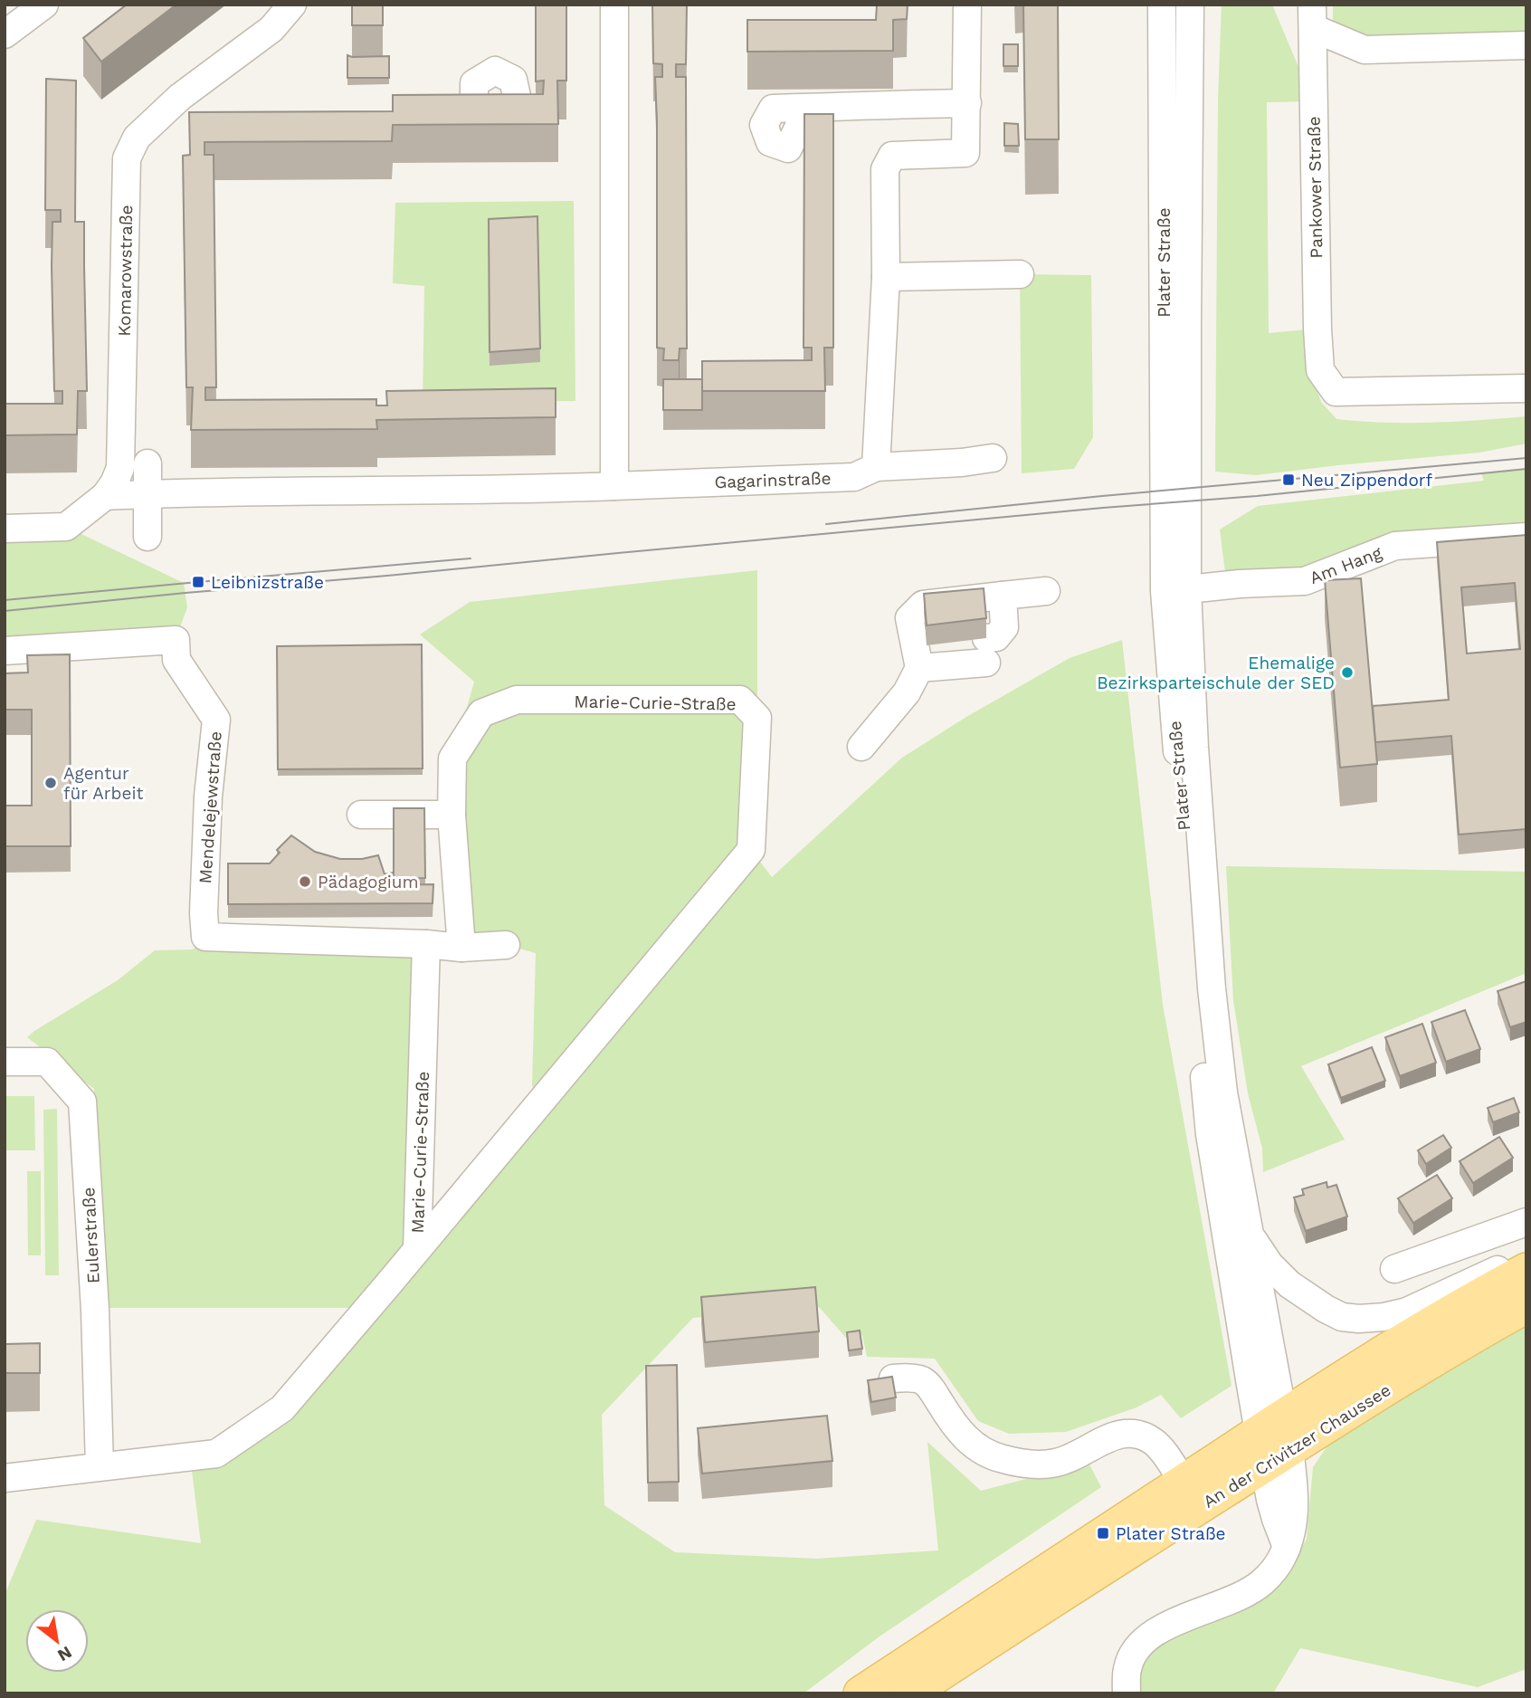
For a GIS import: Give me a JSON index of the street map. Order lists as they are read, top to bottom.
{
  "streets": {
    "main road": ["An der Crivitzer Chaussee"],
    "street": [
      "Pankower Straße",
      "Plater Straße",
      "Komarowstraße",
      "Gagarinstraße",
      "Am Hang",
      "Marie-Curie-Straße",
      "Mendelejewstraße",
      "Eulerstraße"
    ]
  },
  "crossings": [
    ["Plater Straße", "Am Hang"],
    ["Plater Straße", "An der Crivitzer Chaussee"],
    ["Marie-Curie-Straße", "Mendelejewstraße"],
    ["Marie-Curie-Straße", "Eulerstraße"]
  ],
  "places": {
    "transit": ["Neu Zippendorf", "Leibnizstraße", "Plater Straße"],
    "other": ["Ehemalige Bezirksparteischule der SED", "Agentur für Arbeit", "Pädagogium"]
  },
  "north": "bottom right"
}
